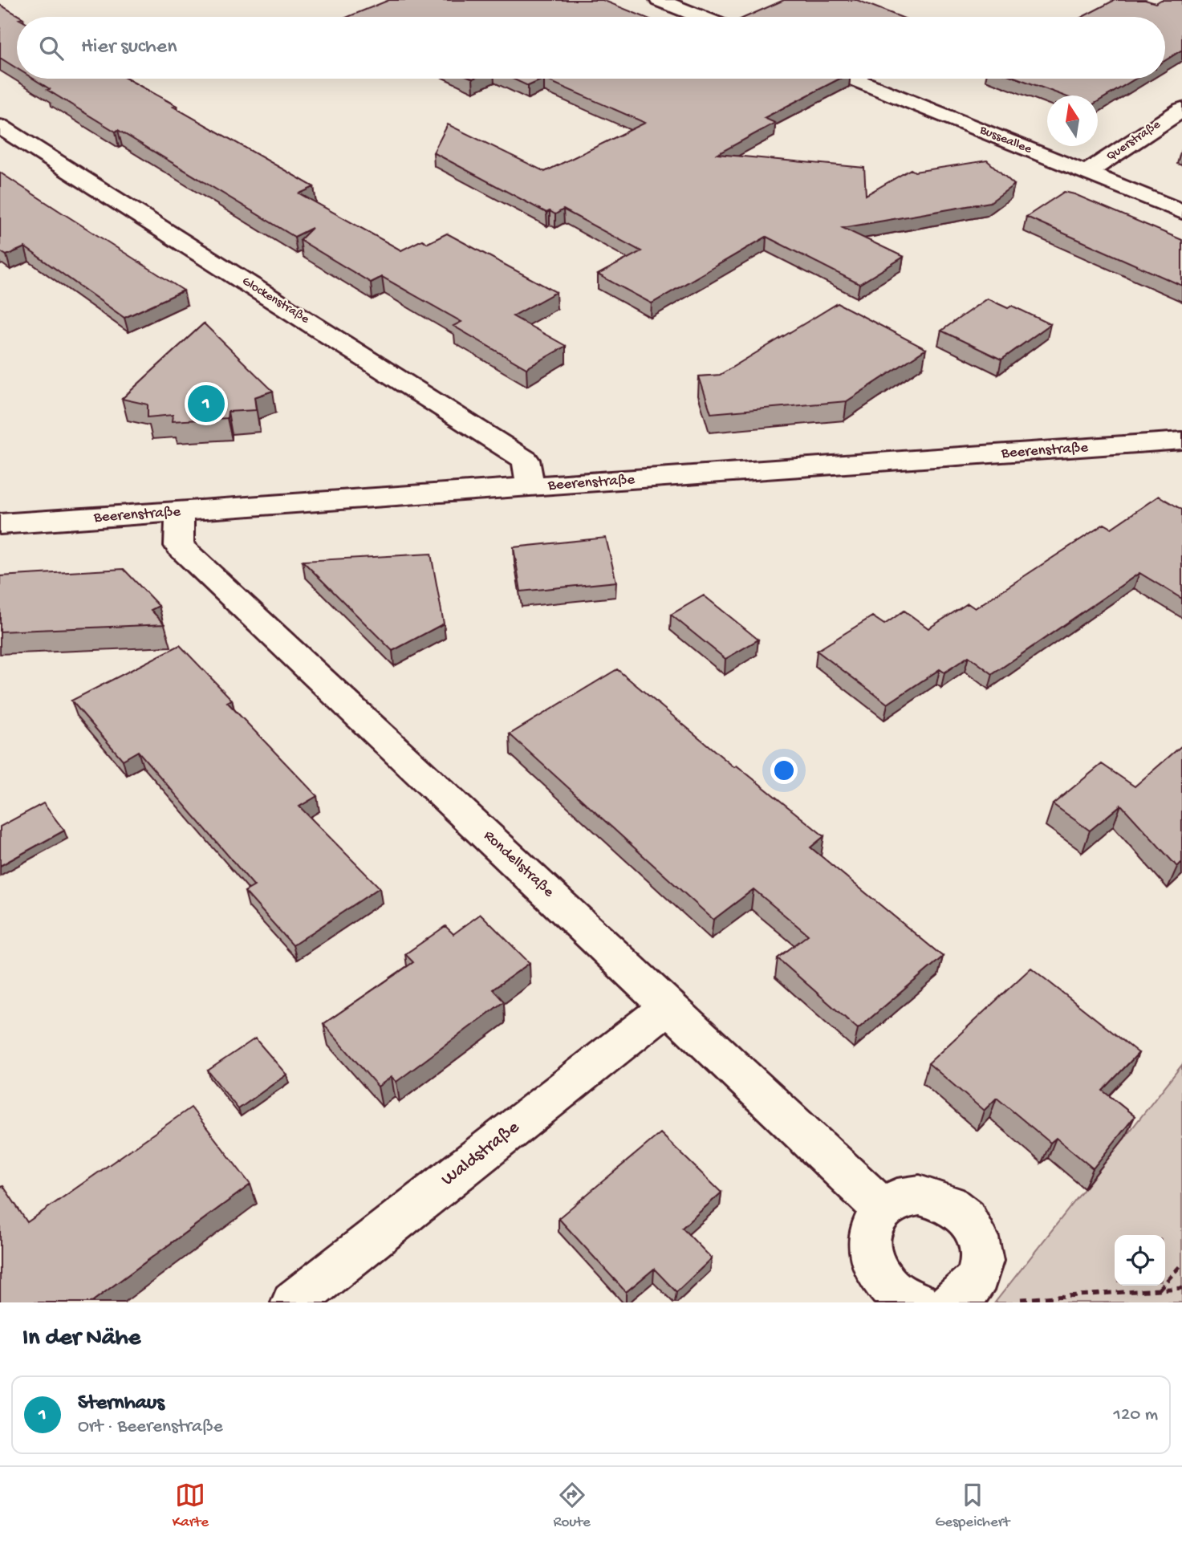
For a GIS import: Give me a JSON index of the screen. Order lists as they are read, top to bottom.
{
  "streets": {
    "street": [
      "Busseallee",
      "Querstraße",
      "Glockenstraße",
      "Beerenstraße",
      "Rondellstraße",
      "Waldstraße"
    ]
  },
  "crossings": [
    ["Busseallee", "Querstraße"],
    ["Glockenstraße", "Beerenstraße"],
    ["Beerenstraße", "Rondellstraße"],
    ["Rondellstraße", "Waldstraße"]
  ],
  "north": "top",
  "page": {
    "search": "Hier suchen",
    "pins": "1",
    "heading": "In der Nähe",
    "list": [
      {
        "mark": "1",
        "name": "Sternhaus",
        "note": "Ort · Beerenstraße",
        "value": "120 m"
      }
    ],
    "nav": ["Karte", "Route", "Gespeichert"]
  }
}
